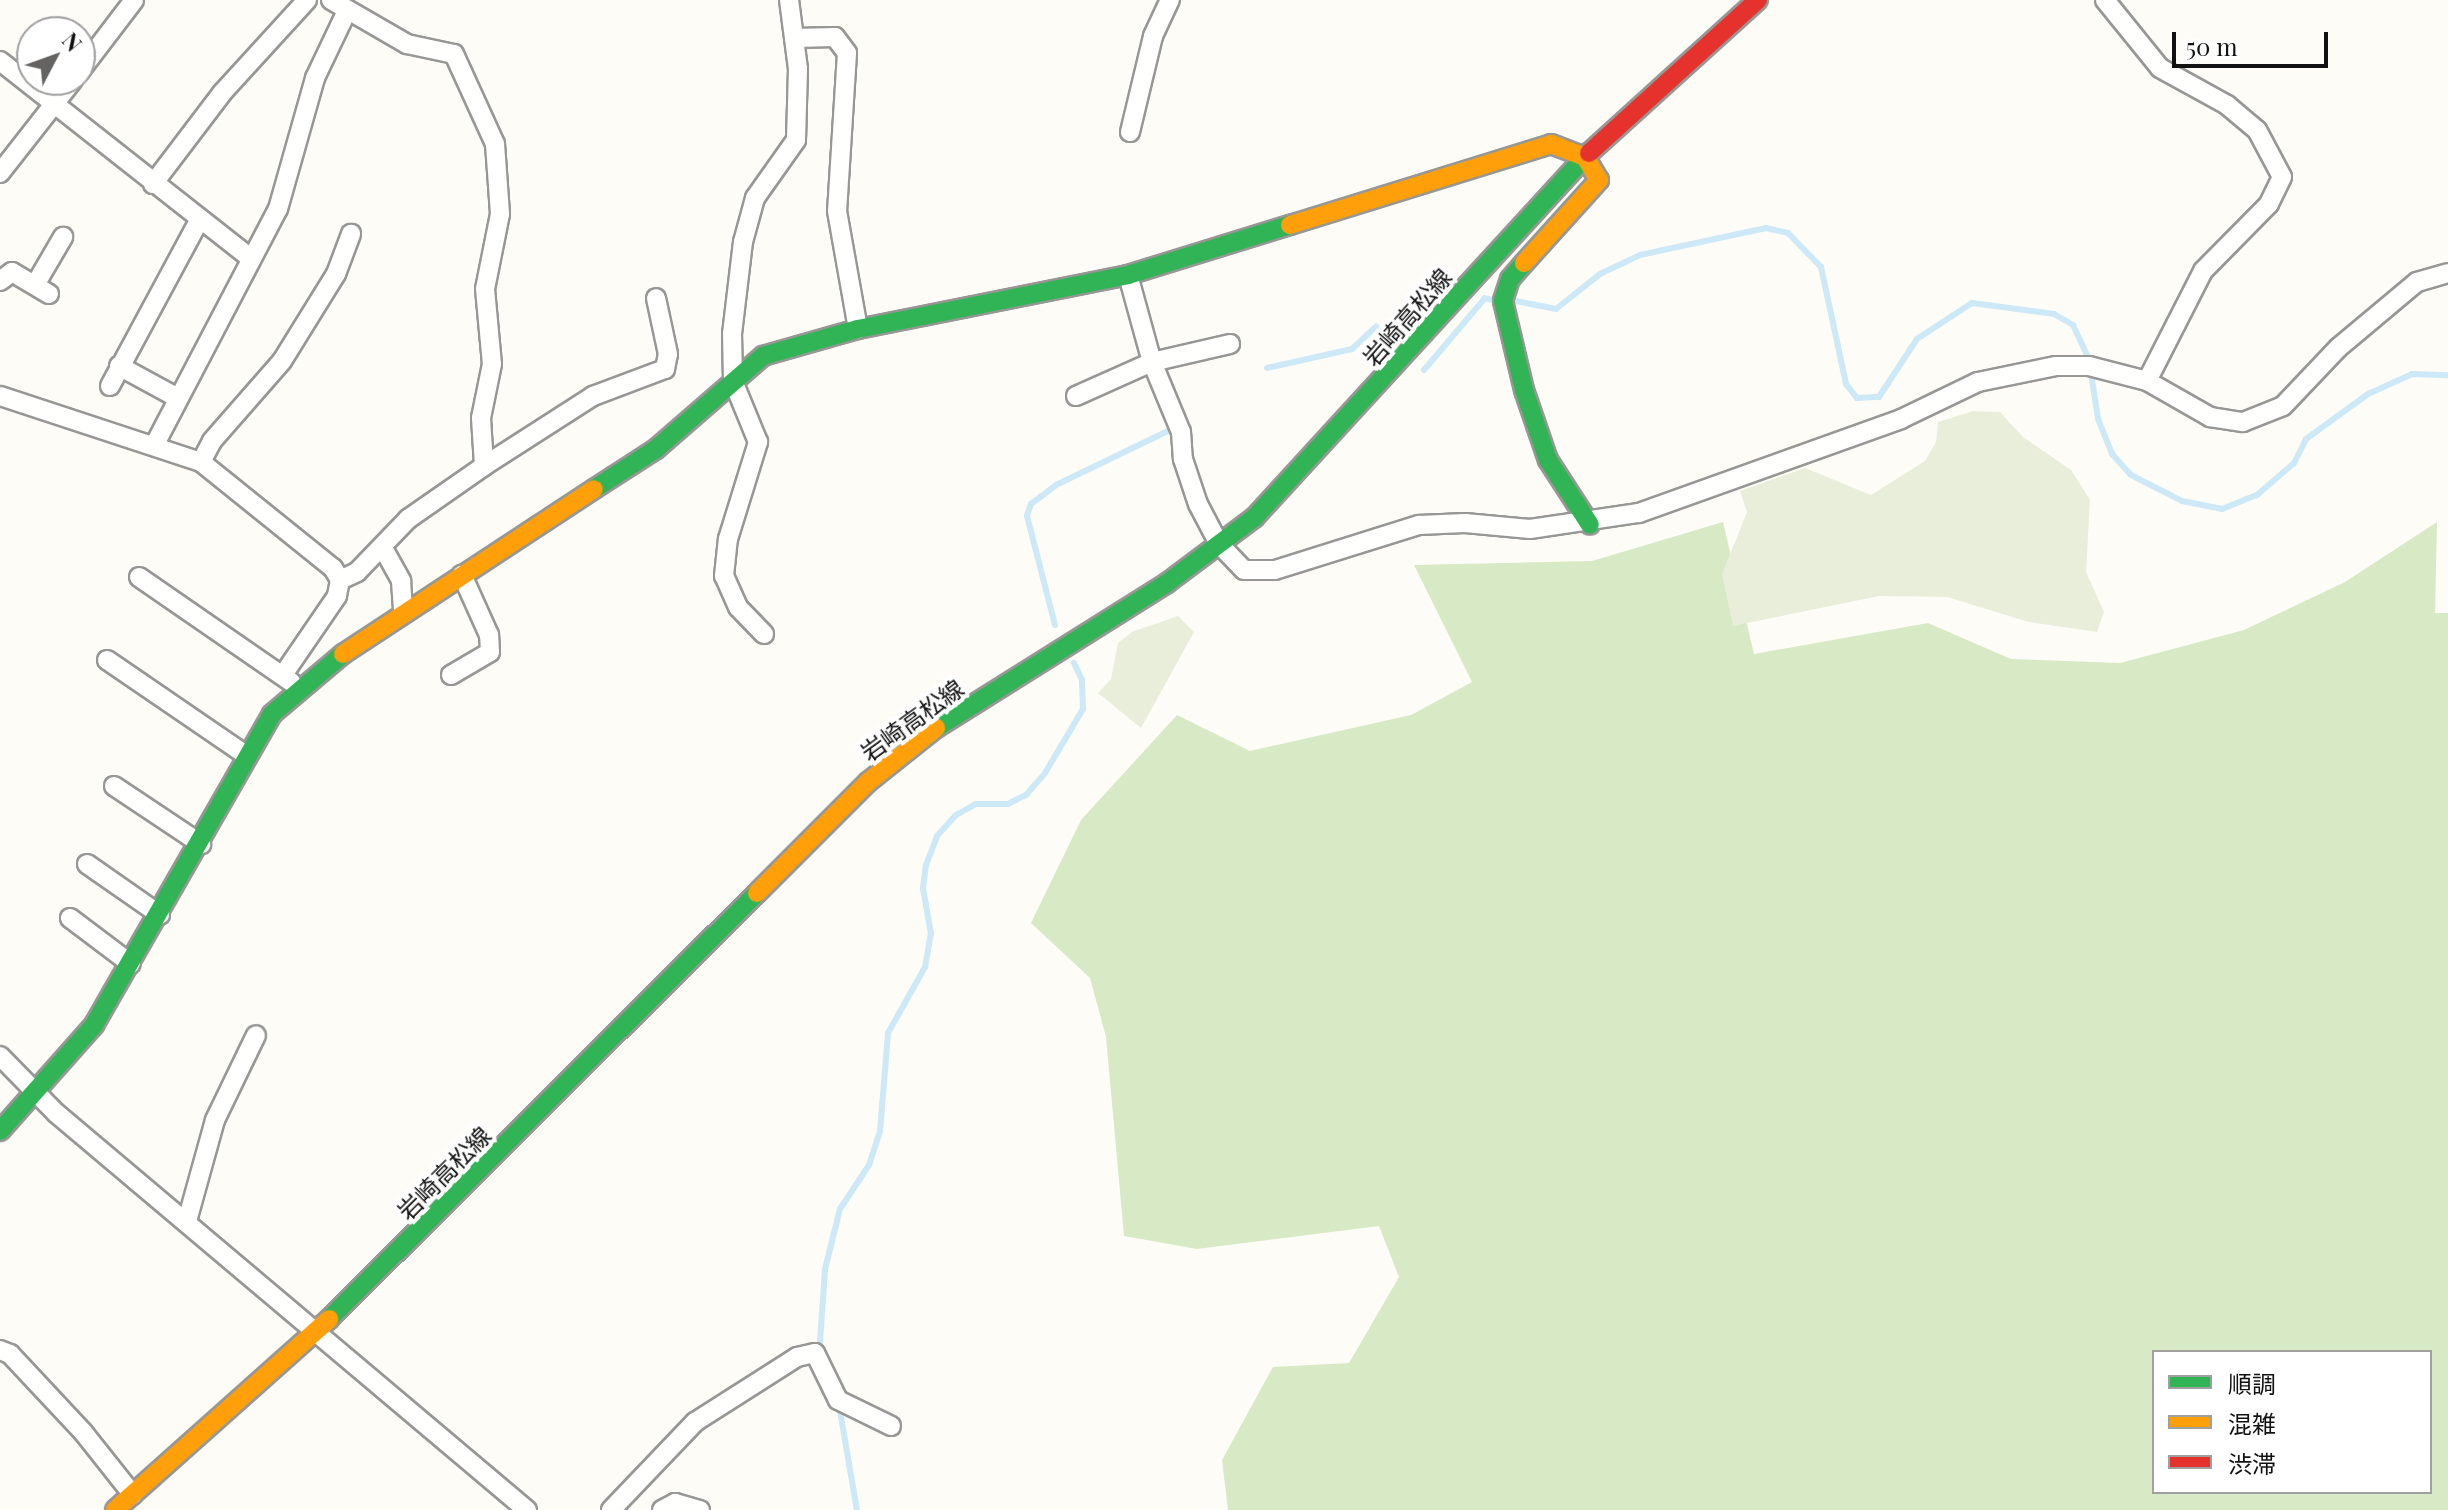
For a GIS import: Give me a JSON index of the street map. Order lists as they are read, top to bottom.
{
  "streets": {
    "street": ["岩崎高松線"]
  },
  "legend": ["順調", "混雑", "渋滞"],
  "scale_bar": "50 m",
  "north": "top right"
}
